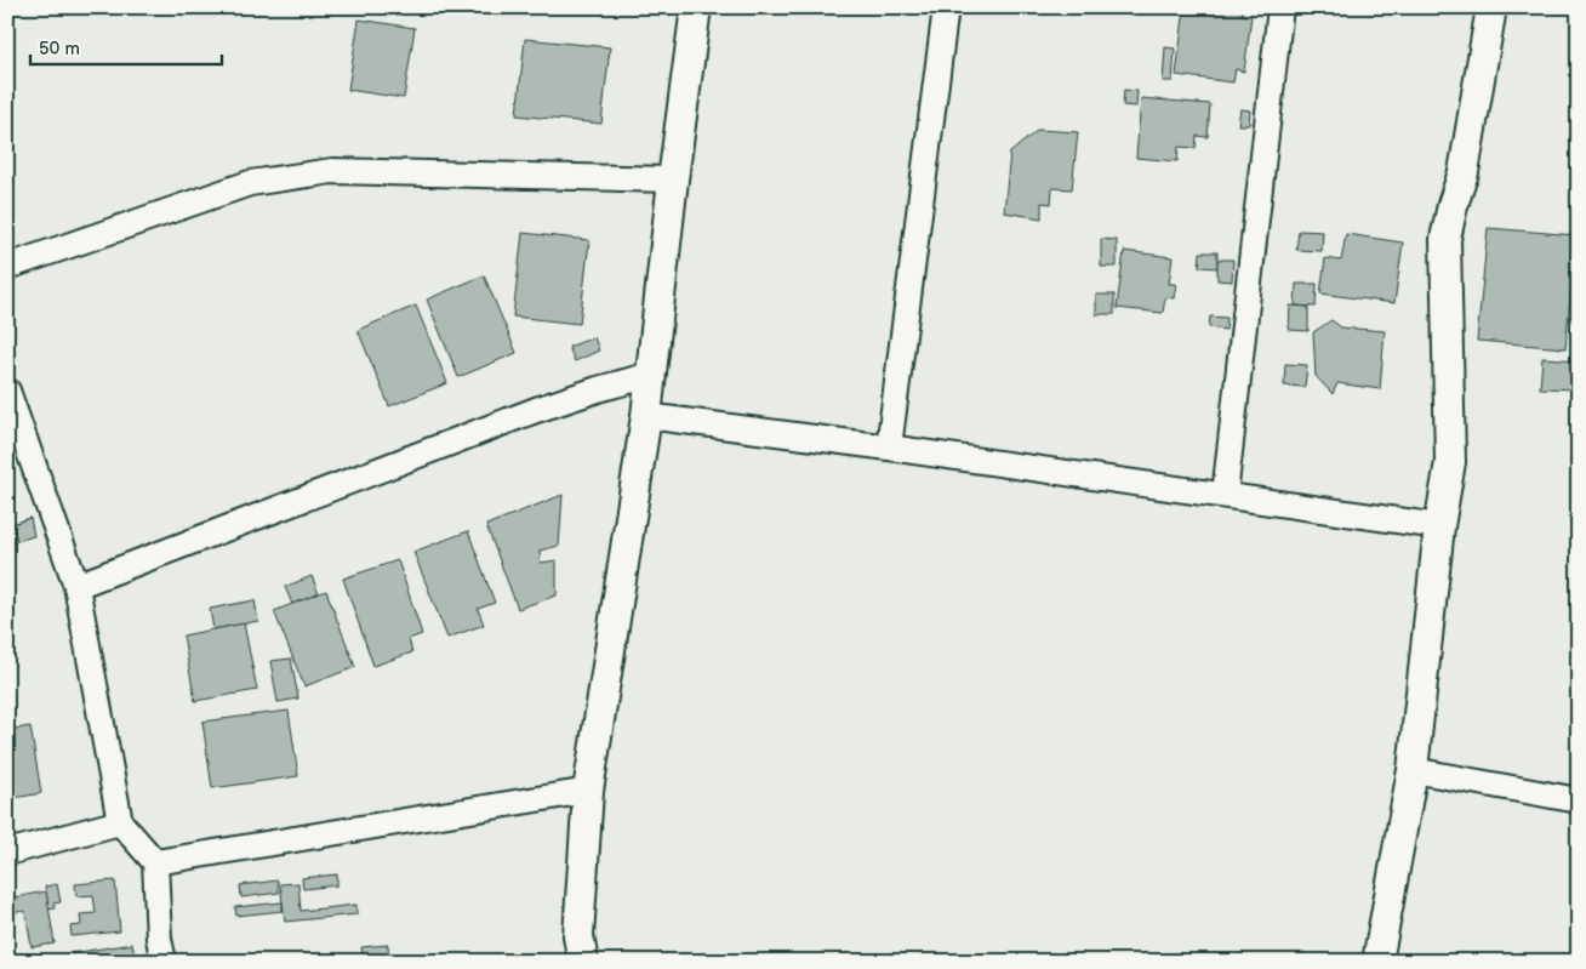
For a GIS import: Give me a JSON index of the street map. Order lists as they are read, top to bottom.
{
  "scale_bar": "50 m"
}
